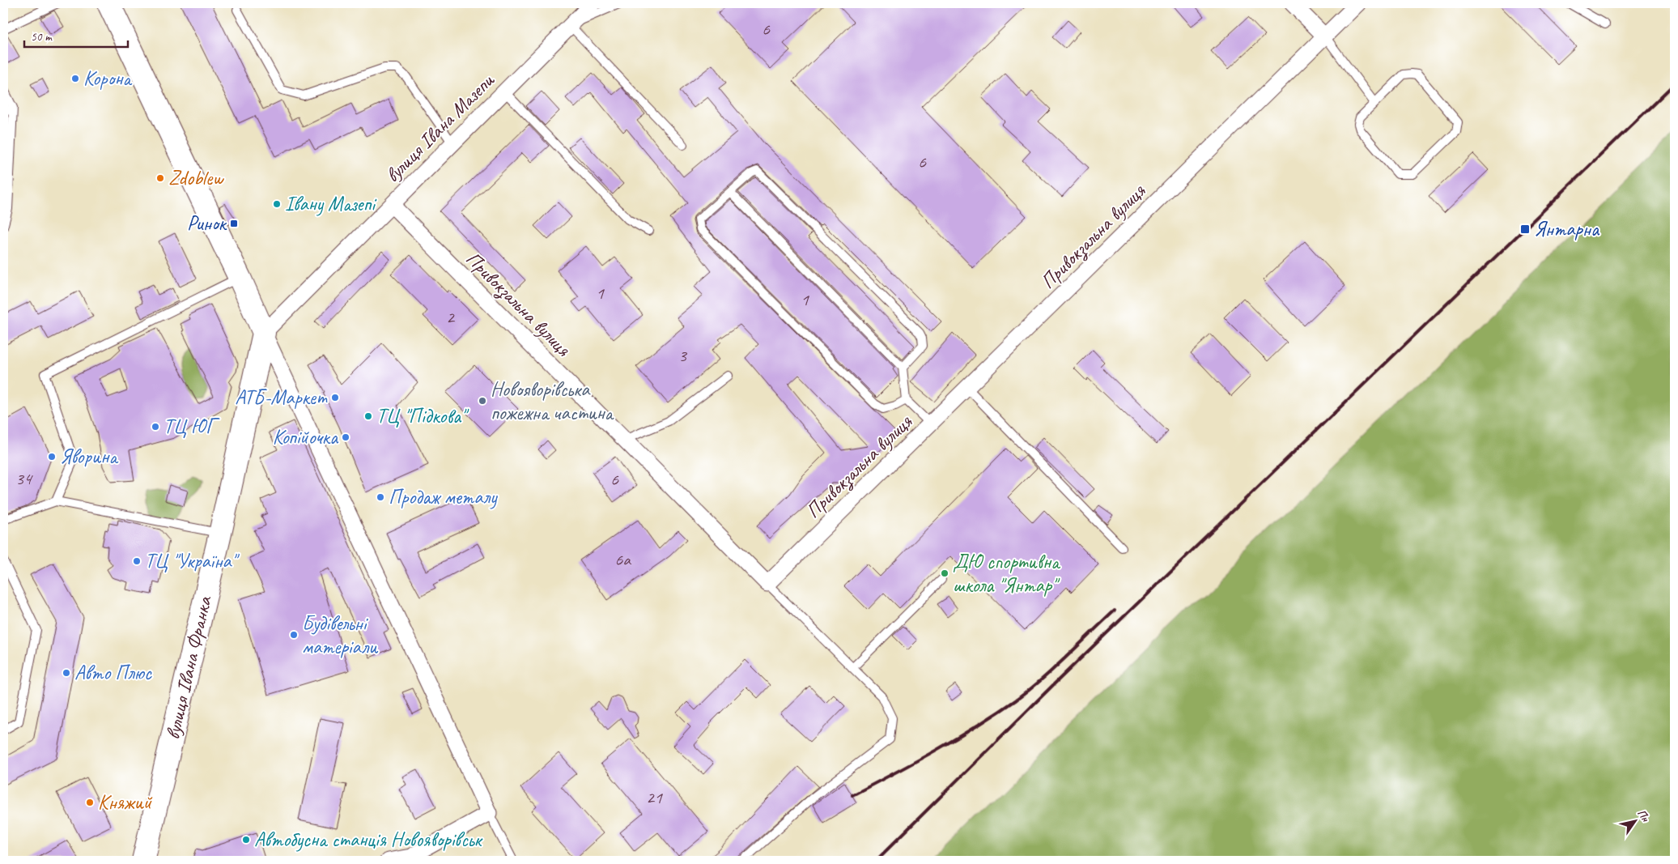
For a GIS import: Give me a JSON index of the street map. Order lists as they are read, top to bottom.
{
  "streets": {
    "street": ["вулиця Івана Мазепи", "Привокзальна вулиця", "вулиця Івана Франка"]
  },
  "crossings": [
    ["вулиця Івана Мазепи", "Привокзальна вулиця"],
    ["вулиця Івана Мазепи", "вулиця Івана Франка"]
  ],
  "places": {
    "other": [
      "Корона",
      "Zdoblew",
      "Івану Мазепі",
      "АТБ-Маркет",
      "Новояворівська пожежна частина",
      "ТЦ \"Підкова\"",
      "ТЦ ЮГ",
      "Копійочка",
      "Яворина",
      "Продаж металу",
      "ТЦ \"Україна\"",
      "ДЮ спортивна школа \"Янтар\"",
      "Будівельні матеріали",
      "Авто Плюс",
      "Княжий",
      "Автобусна станція Новояворівськ"
    ],
    "transit": ["Ринок", "Янтарна"]
  },
  "house_numbers": [
    "6",
    "6",
    "1",
    "1",
    "2",
    "3",
    "34",
    "6",
    "6а",
    "21"
  ],
  "scale_bar": "50 m",
  "north": "top right"
}
